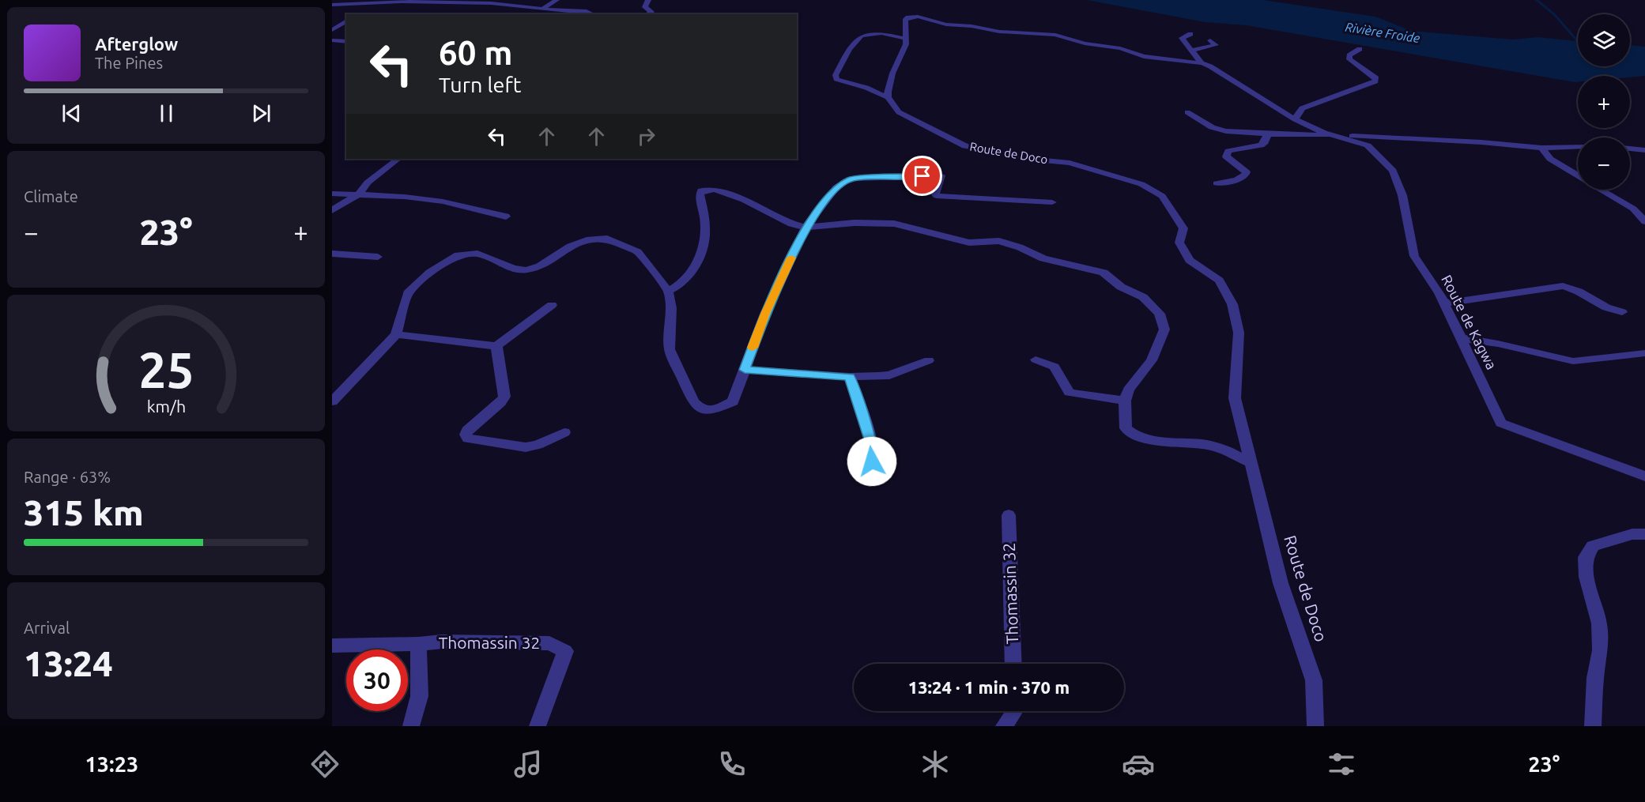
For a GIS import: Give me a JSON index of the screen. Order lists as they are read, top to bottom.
{
  "streets": {
    "street": ["Route de Doco", "Route de Kagwa", "Thomassin 32"]
  },
  "water": ["Rivière Froide"],
  "page": {
    "map_buttons": ["+", "−"],
    "turn": ["60 m", "Turn left"],
    "song": ["Afterglow", "The Pines"],
    "tile": [
      "Climate",
      ["Range · 63%", "315 km"],
      ["Arrival", "13:24"]
    ],
    "heat": ["−", "23°", "+"],
    "limit": "30",
    "trip": "13:24 · 1 min · 370 m",
    "tabs": ["13:23", "23°"],
    "gauge": ["25", "km/h"]
  }
}
